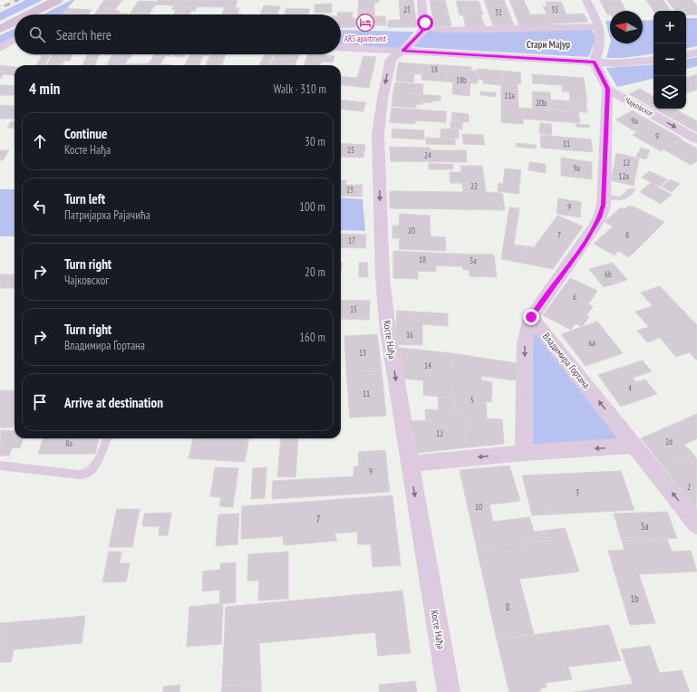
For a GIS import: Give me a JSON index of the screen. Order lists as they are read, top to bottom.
{
  "streets": {
    "street": ["Чајковског", "Косте Нађа", "Владимира Гортана"]
  },
  "one_way": ["Чајковског", "Косте Нађа", "Владимира Гортана"],
  "districts": ["Стари Мајур"],
  "places": {
    "hotel": ["ARS apartment"]
  },
  "house_numbers": [
    "25",
    "35",
    "31",
    "18",
    "18b",
    "11a",
    "20b",
    "9a",
    "9",
    "11",
    "25",
    "24",
    "12",
    "9a",
    "12a",
    "22",
    "23",
    "9",
    "20",
    "7",
    "8",
    "17",
    "18",
    "5a",
    "6b",
    "6",
    "15",
    "16",
    "6a",
    "13",
    "14",
    "4",
    "11",
    "5",
    "12",
    "2d",
    "8a",
    "9",
    "2",
    "3",
    "10",
    "7",
    "3a",
    "1b",
    "8"
  ],
  "north": "left",
  "page": {
    "map_buttons": ["+", "−"],
    "search": "Search here",
    "heading": ["4 min", "Walk · 310 m"],
    "list": [
      ["Continue", "Косте Нађа", "30 m"],
      ["Turn left", "Патријарха Рајачића", "100 m"],
      ["Turn right", "Чајковског", "20 m"],
      ["Turn right", "Владимира Гортана", "160 m"],
      "Arrive at destination"
    ]
  }
}
